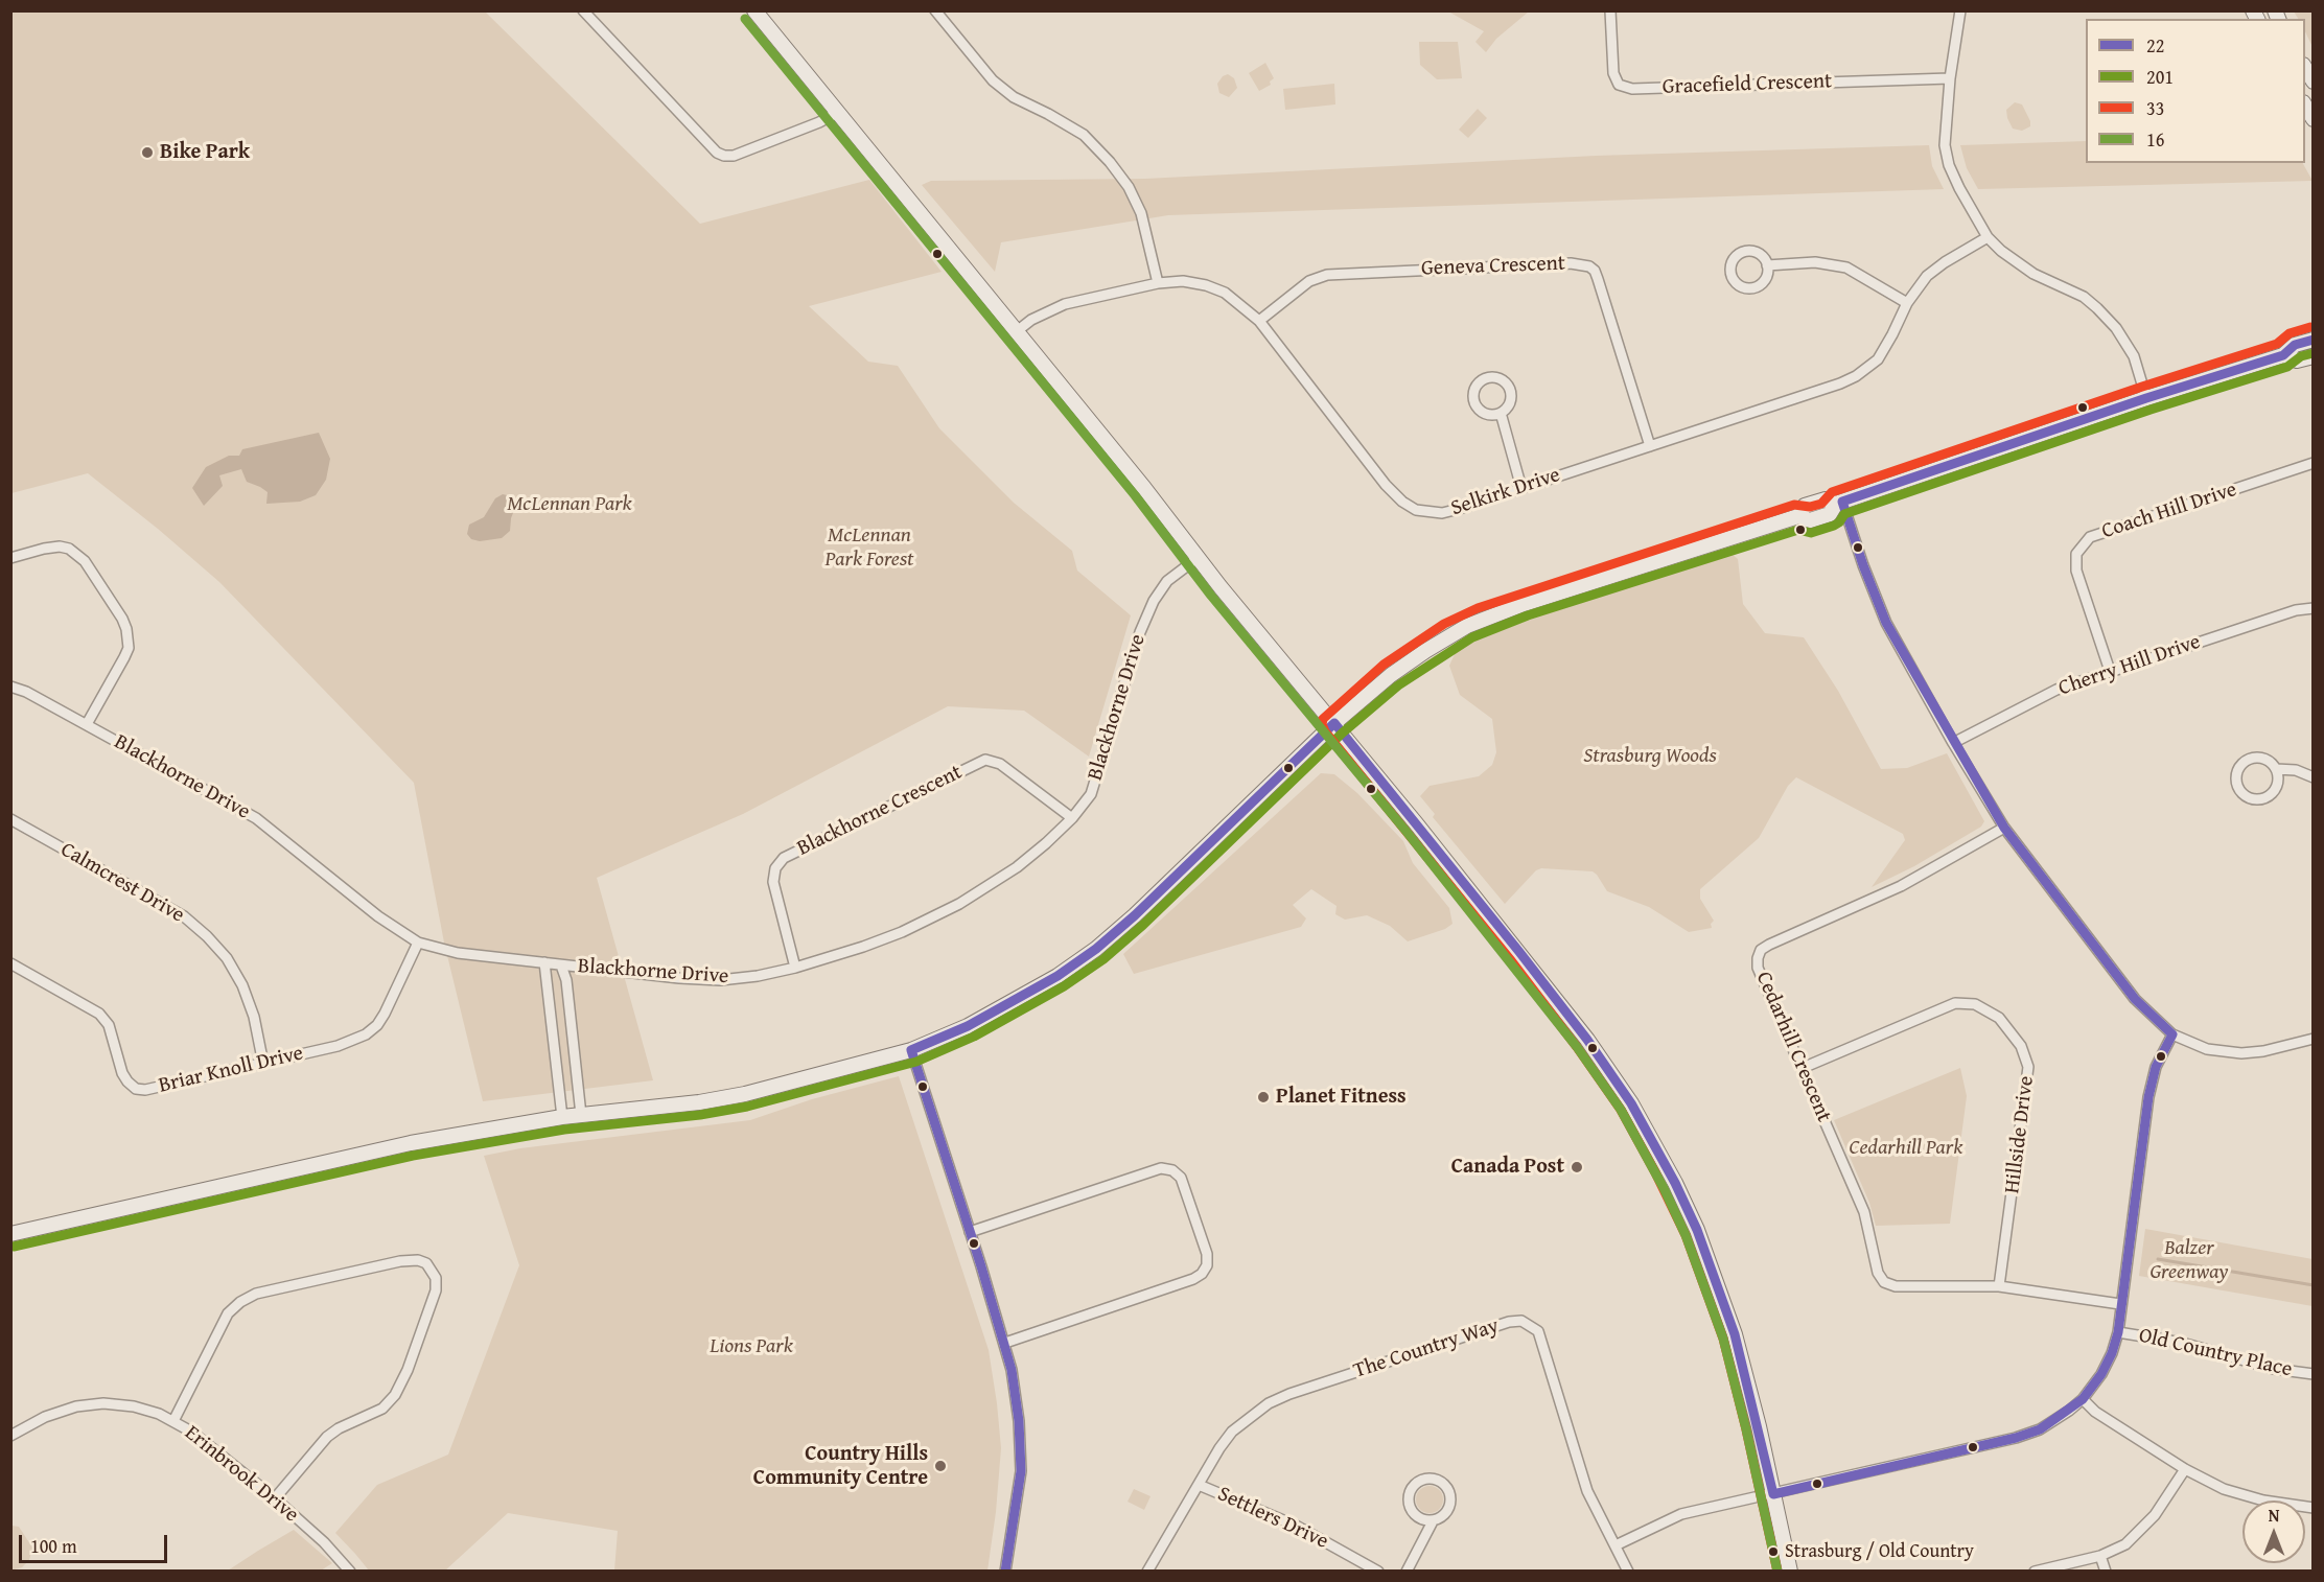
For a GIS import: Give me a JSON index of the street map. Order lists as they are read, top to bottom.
{
  "streets": {
    "street": [
      "Gracefield Crescent",
      "Geneva Crescent",
      "Selkirk Drive",
      "Coach Hill Drive",
      "Cherry Hill Drive",
      "Blackhorne Drive",
      "Blackhorne Crescent",
      "Calmcrest Drive",
      "Cedarhill Crescent",
      "Briar Knoll Drive",
      "Hillside Drive",
      "The Country Way",
      "Old Country Place",
      "Erinbrook Drive",
      "Settlers Drive"
    ]
  },
  "crossings": [
    ["Geneva Crescent", "Selkirk Drive"],
    ["Coach Hill Drive", "Cherry Hill Drive"],
    ["Blackhorne Drive", "Blackhorne Crescent"],
    ["Blackhorne Drive", "Briar Knoll Drive"],
    ["Calmcrest Drive", "Briar Knoll Drive"],
    ["Cedarhill Crescent", "Hillside Drive"],
    ["The Country Way", "Settlers Drive"]
  ],
  "parks": [
    "McLennan Park",
    "McLennan Park Forest",
    "Strasburg Woods",
    "Cedarhill Park",
    "Balzer Greenway",
    "Lions Park"
  ],
  "places": [
    "Bike Park",
    "Planet Fitness",
    "Canada Post",
    "Country Hills Community Centre",
    "Strasburg / Old Country"
  ],
  "lines": [
    "transit line 16",
    "transit line 33",
    "transit line 22",
    "transit line 201"
  ],
  "legend": [
    "22",
    "201",
    "33",
    "16"
  ],
  "scale_bar": "100 m",
  "north": "top"
}
